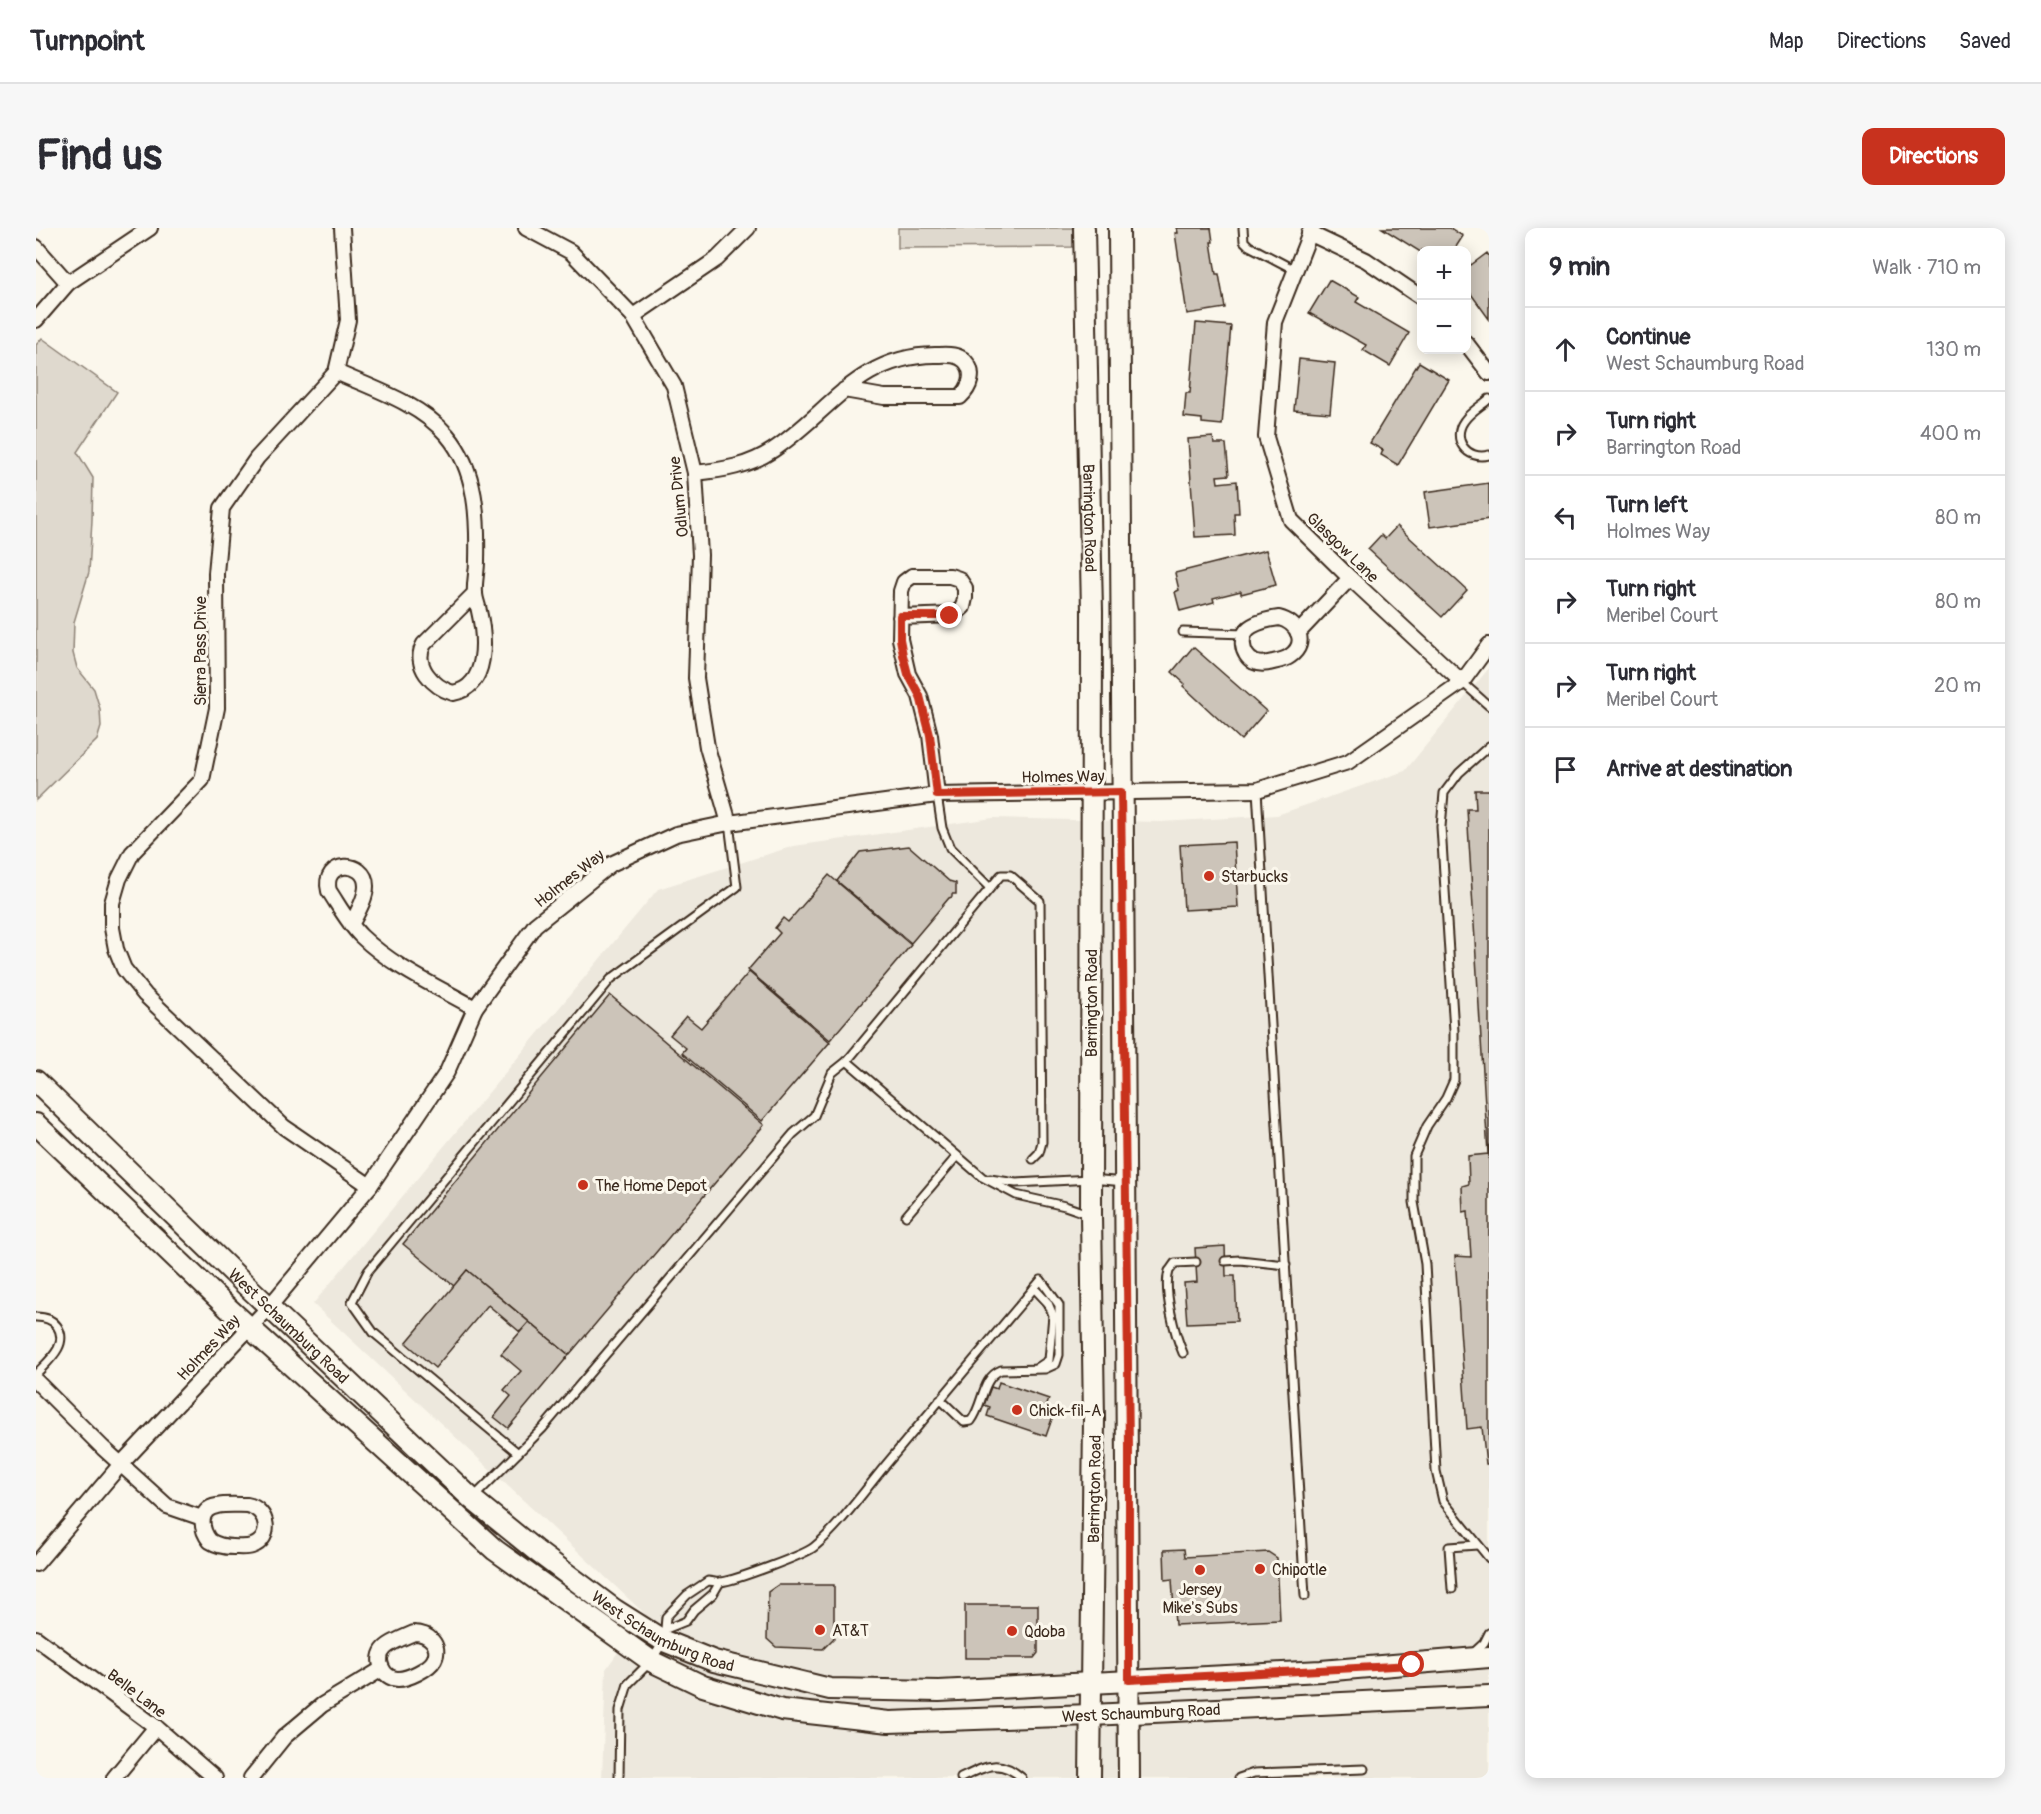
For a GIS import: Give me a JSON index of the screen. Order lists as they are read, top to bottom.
{
  "streets": {
    "main road": ["Barrington Road", "West Schaumburg Road"],
    "street": [
      "Odlum Drive",
      "Glasgow Lane",
      "Sierra Pass Drive",
      "Holmes Way",
      "Belle Lane"
    ]
  },
  "crossings": [
    ["Odlum Drive", "Holmes Way"],
    ["Barrington Road", "Holmes Way"],
    ["Barrington Road", "West Schaumburg Road"],
    ["Glasgow Lane", "Holmes Way"],
    ["Sierra Pass Drive", "Holmes Way"],
    ["Holmes Way", "West Schaumburg Road"]
  ],
  "places": [
    "Starbucks",
    "The Home Depot",
    "Chick-fil-A",
    "Chipotle",
    "Jersey Mike's Subs",
    "AT&T",
    "Qdoba"
  ],
  "page": {
    "header": "Turnpoint",
    "nav": ["Map", "Directions", "Saved"],
    "buttons": "Directions",
    "title": "Find us",
    "heading": ["9 min", "Walk · 710 m"],
    "map_buttons": ["+", "−"],
    "list": [
      ["Continue", "West Schaumburg Road", "130 m"],
      ["Turn right", "Barrington Road", "400 m"],
      ["Turn left", "Holmes Way", "80 m"],
      ["Turn right", "Meribel Court", "80 m"],
      ["Turn right", "Meribel Court", "20 m"],
      "Arrive at destination"
    ]
  }
}
